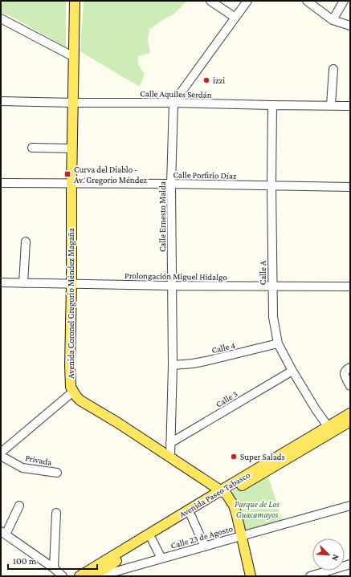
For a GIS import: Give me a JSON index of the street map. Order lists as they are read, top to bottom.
{
  "streets": {
    "main road": ["Avenida Coronel Gregorio Méndez Magaña", "Avenida Paseo Tabasco"],
    "street": [
      "Calle Aquiles Serdán",
      "Calle Porfirio Díaz",
      "Calle Ernesto Malda",
      "Calle A",
      "Prolongación Miguel Hidalgo",
      "Calle 4",
      "Calle 3",
      "Privada",
      "Calle 23 de Agosto"
    ]
  },
  "crossings": [
    ["Calle Aquiles Serdán", "Calle Ernesto Malda"],
    ["Calle Aquiles Serdán", "Calle A"],
    ["Calle Aquiles Serdán", "Avenida Coronel Gregorio Méndez Magaña"],
    ["Calle Porfirio Díaz", "Calle Ernesto Malda"],
    ["Calle Porfirio Díaz", "Calle A"],
    ["Calle Porfirio Díaz", "Avenida Coronel Gregorio Méndez Magaña"],
    ["Calle Ernesto Malda", "Prolongación Miguel Hidalgo"],
    ["Calle Ernesto Malda", "Avenida Coronel Gregorio Méndez Magaña"],
    ["Calle Ernesto Malda", "Calle 4"],
    ["Calle Ernesto Malda", "Calle 3"],
    ["Calle A", "Prolongación Miguel Hidalgo"],
    ["Calle A", "Calle 4"],
    ["Calle A", "Calle 3"],
    ["Calle A", "Avenida Paseo Tabasco"],
    ["Prolongación Miguel Hidalgo", "Avenida Coronel Gregorio Méndez Magaña"],
    ["Avenida Coronel Gregorio Méndez Magaña", "Avenida Paseo Tabasco"],
    ["Avenida Coronel Gregorio Méndez Magaña", "Calle 23 de Agosto"]
  ],
  "parks": ["Parque de Los Guacamayos"],
  "places": {
    "other": ["izzi", "Super Salads"],
    "transit": ["Curva del Diablo - Av. Gregorio Méndez"]
  },
  "scale_bar": "100 m",
  "north": "bottom right"
}
